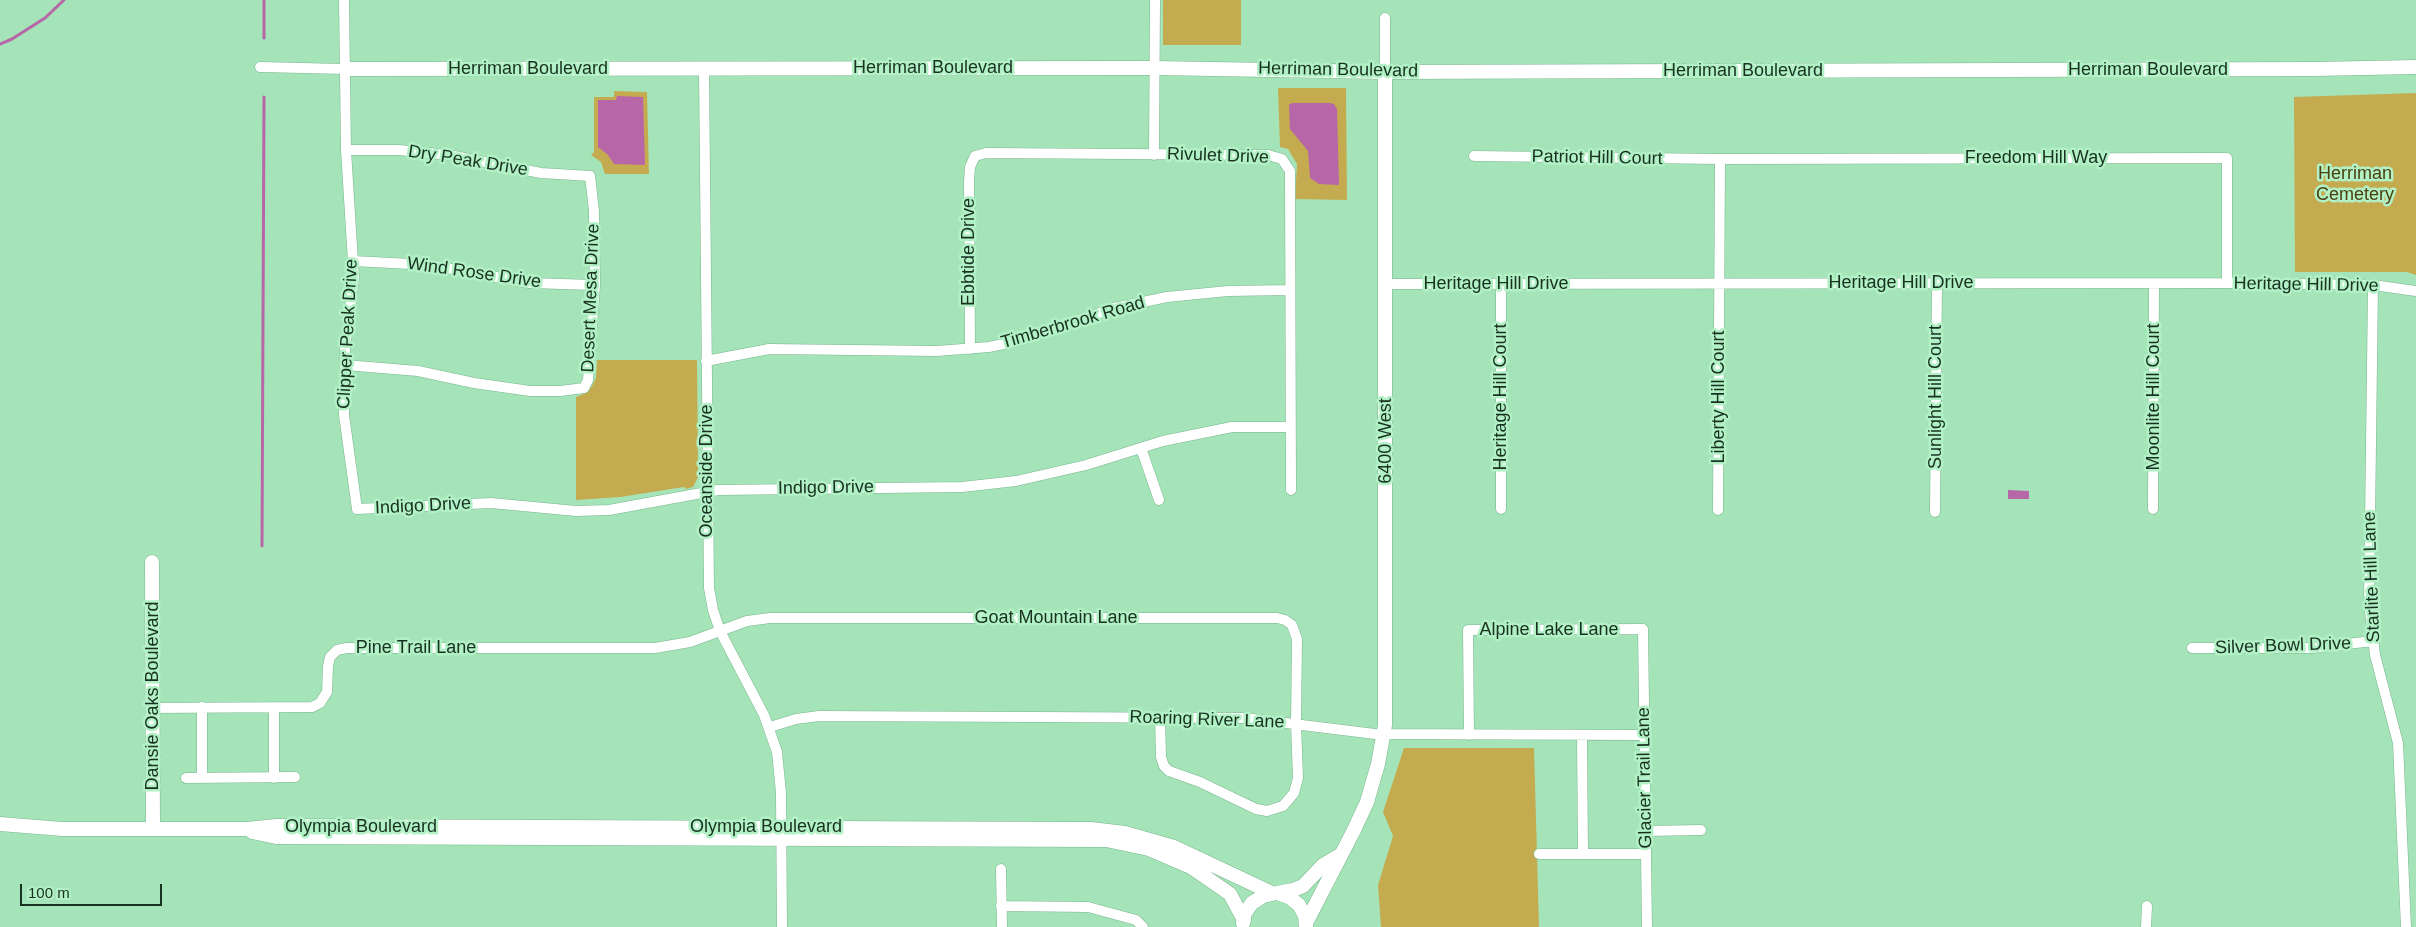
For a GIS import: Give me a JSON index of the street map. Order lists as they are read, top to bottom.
{
  "streets": {
    "street": [
      "Herriman Boulevard",
      "Rivulet Drive",
      "Patriot Hill Court",
      "Freedom Hill Way",
      "Dry Peak Drive",
      "Ebbtide Drive",
      "Wind Rose Drive",
      "Heritage Hill Drive",
      "Desert Mesa Drive",
      "Timberbrook Road",
      "Clipper Peak Drive",
      "Heritage Hill Court",
      "Liberty Hill Court",
      "Sunlight Hill Court",
      "Moonlite Hill Court",
      "6400 West",
      "Oceanside Drive",
      "Indigo Drive",
      "Starlite Hill Lane",
      "Goat Mountain Lane",
      "Alpine Lake Lane",
      "Silver Bowl Drive",
      "Pine Trail Lane",
      "Dansie Oaks Boulevard",
      "Roaring River Lane",
      "Glacier Trail Lane",
      "Olympia Boulevard"
    ]
  },
  "crossings": [
    ["Herriman Boulevard", "Clipper Peak Drive"],
    ["Herriman Boulevard", "6400 West"],
    ["Herriman Boulevard", "Oceanside Drive"],
    ["Rivulet Drive", "Ebbtide Drive"],
    ["Rivulet Drive", "Timberbrook Road"],
    ["Rivulet Drive", "Indigo Drive"],
    ["Patriot Hill Court", "Freedom Hill Way"],
    ["Patriot Hill Court", "Liberty Hill Court"],
    ["Freedom Hill Way", "Heritage Hill Drive"],
    ["Freedom Hill Way", "Liberty Hill Court"],
    ["Dry Peak Drive", "Desert Mesa Drive"],
    ["Dry Peak Drive", "Clipper Peak Drive"],
    ["Ebbtide Drive", "Timberbrook Road"],
    ["Wind Rose Drive", "Desert Mesa Drive"],
    ["Wind Rose Drive", "Clipper Peak Drive"],
    ["Heritage Hill Drive", "Heritage Hill Court"],
    ["Heritage Hill Drive", "Liberty Hill Court"],
    ["Heritage Hill Drive", "Sunlight Hill Court"],
    ["Heritage Hill Drive", "Moonlite Hill Court"],
    ["Heritage Hill Drive", "6400 West"],
    ["Heritage Hill Drive", "Starlite Hill Lane"],
    ["Desert Mesa Drive", "Clipper Peak Drive"],
    ["Timberbrook Road", "Oceanside Drive"],
    ["Clipper Peak Drive", "Indigo Drive"],
    ["6400 West", "Roaring River Lane"],
    ["6400 West", "Olympia Boulevard"],
    ["Oceanside Drive", "Indigo Drive"],
    ["Oceanside Drive", "Goat Mountain Lane"],
    ["Oceanside Drive", "Pine Trail Lane"],
    ["Oceanside Drive", "Roaring River Lane"],
    ["Oceanside Drive", "Olympia Boulevard"],
    ["Starlite Hill Lane", "Silver Bowl Drive"],
    ["Goat Mountain Lane", "Pine Trail Lane"],
    ["Goat Mountain Lane", "Roaring River Lane"],
    ["Alpine Lake Lane", "Roaring River Lane"],
    ["Alpine Lake Lane", "Glacier Trail Lane"],
    ["Pine Trail Lane", "Dansie Oaks Boulevard"],
    ["Dansie Oaks Boulevard", "Olympia Boulevard"],
    ["Roaring River Lane", "Glacier Trail Lane"]
  ],
  "parks": ["Herriman Cemetery"],
  "scale_bar": "100 m"
}
